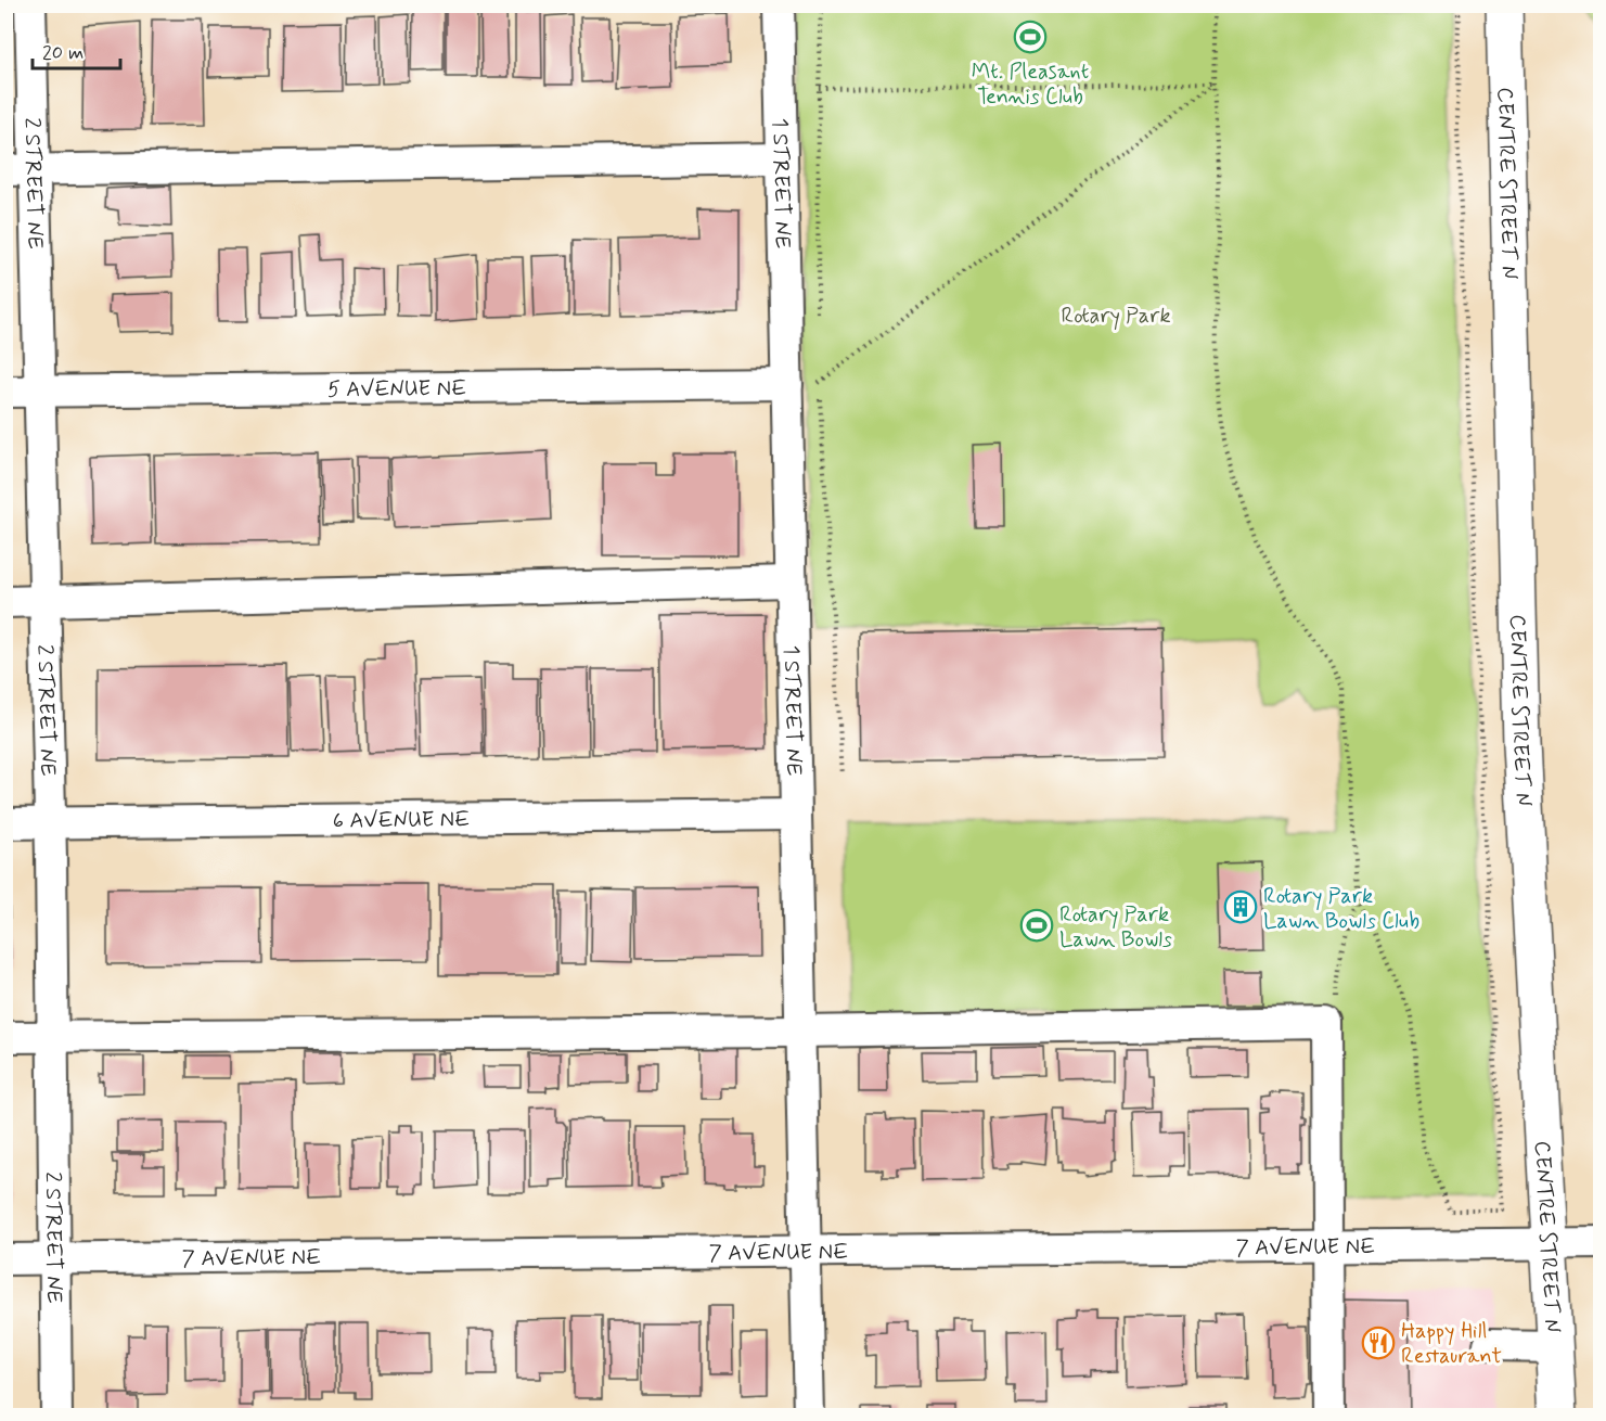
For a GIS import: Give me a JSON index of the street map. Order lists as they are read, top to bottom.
{
  "streets": {
    "main road": ["CENTRE STREET N"],
    "street": [
      "2 STREET NE",
      "1 STREET NE",
      "5 AVENUE NE",
      "6 AVENUE NE",
      "7 AVENUE NE"
    ]
  },
  "crossings": [
    ["2 STREET NE", "5 AVENUE NE"],
    ["2 STREET NE", "6 AVENUE NE"],
    ["2 STREET NE", "7 AVENUE NE"],
    ["1 STREET NE", "5 AVENUE NE"],
    ["1 STREET NE", "6 AVENUE NE"],
    ["1 STREET NE", "7 AVENUE NE"],
    ["CENTRE STREET N", "7 AVENUE NE"]
  ],
  "parks": ["Rotary Park"],
  "places": {
    "sports": ["Mt. Pleasant Tennis Club", "Rotary Park Lawn Bowls"],
    "building": ["Rotary Park Lawn Bowls Club"],
    "restaurant": ["Happy Hill Restaurant"]
  },
  "scale_bar": "20 m"
}
